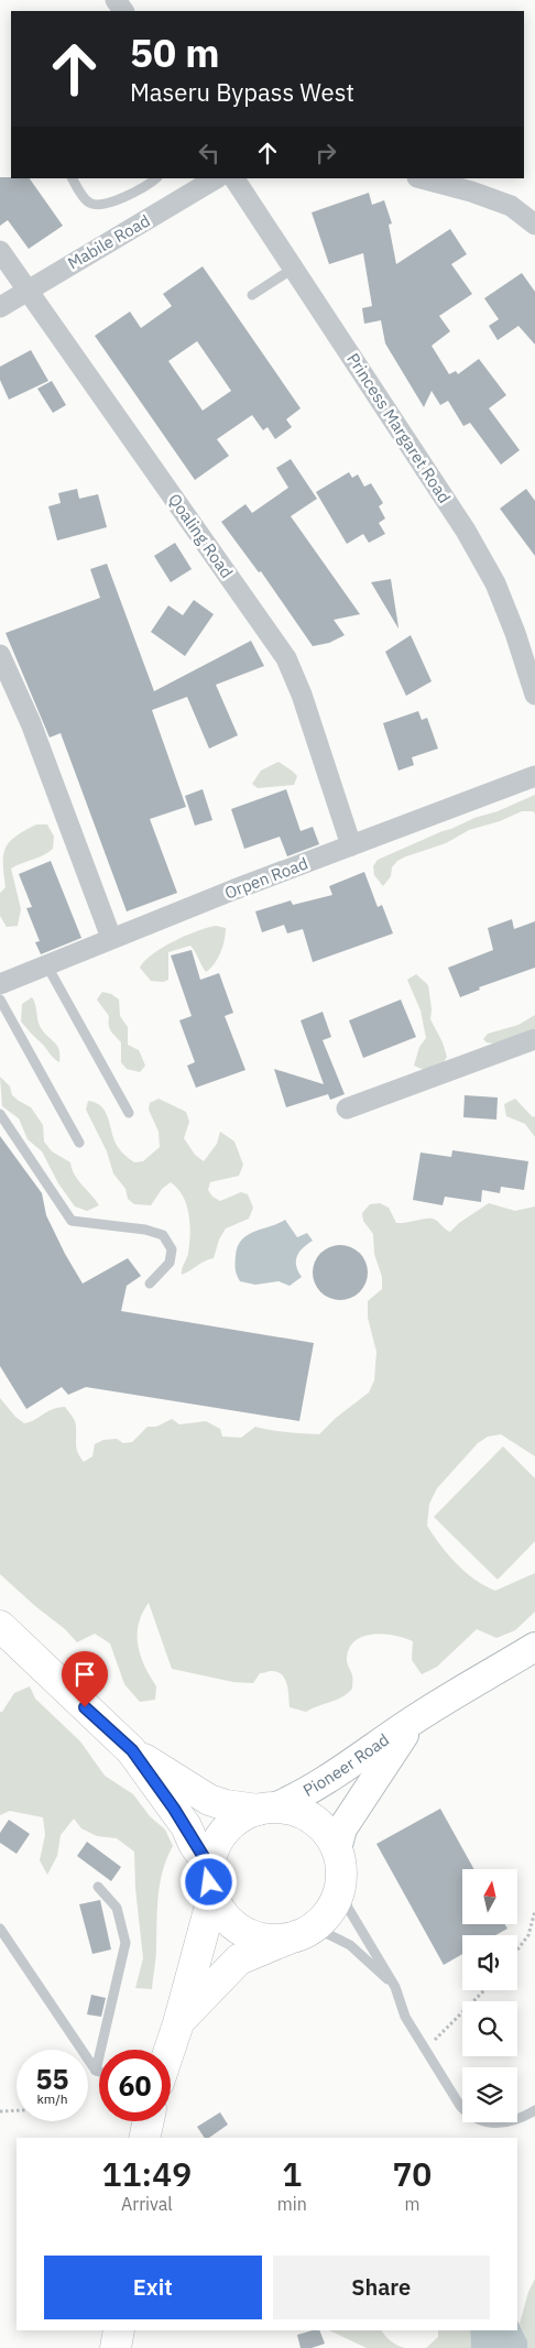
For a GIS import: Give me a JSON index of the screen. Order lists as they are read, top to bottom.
{
  "streets": {
    "main road": ["Pioneer Road"],
    "street": [
      "Mabile Road",
      "Princess Margaret Road",
      "Qoaling Road",
      "Orpen Road"
    ]
  },
  "crossings": [
    ["Mabile Road", "Qoaling Road"],
    ["Qoaling Road", "Orpen Road"]
  ],
  "north": "top",
  "page": {
    "turn": ["50 m", "Maseru Bypass West"],
    "speed": "55 km/h",
    "limit": "60",
    "eta": [
      "11:49",
      "Arrival",
      "1",
      "min",
      "70",
      "m"
    ],
    "buttons": ["Exit", "Share"]
  }
}
